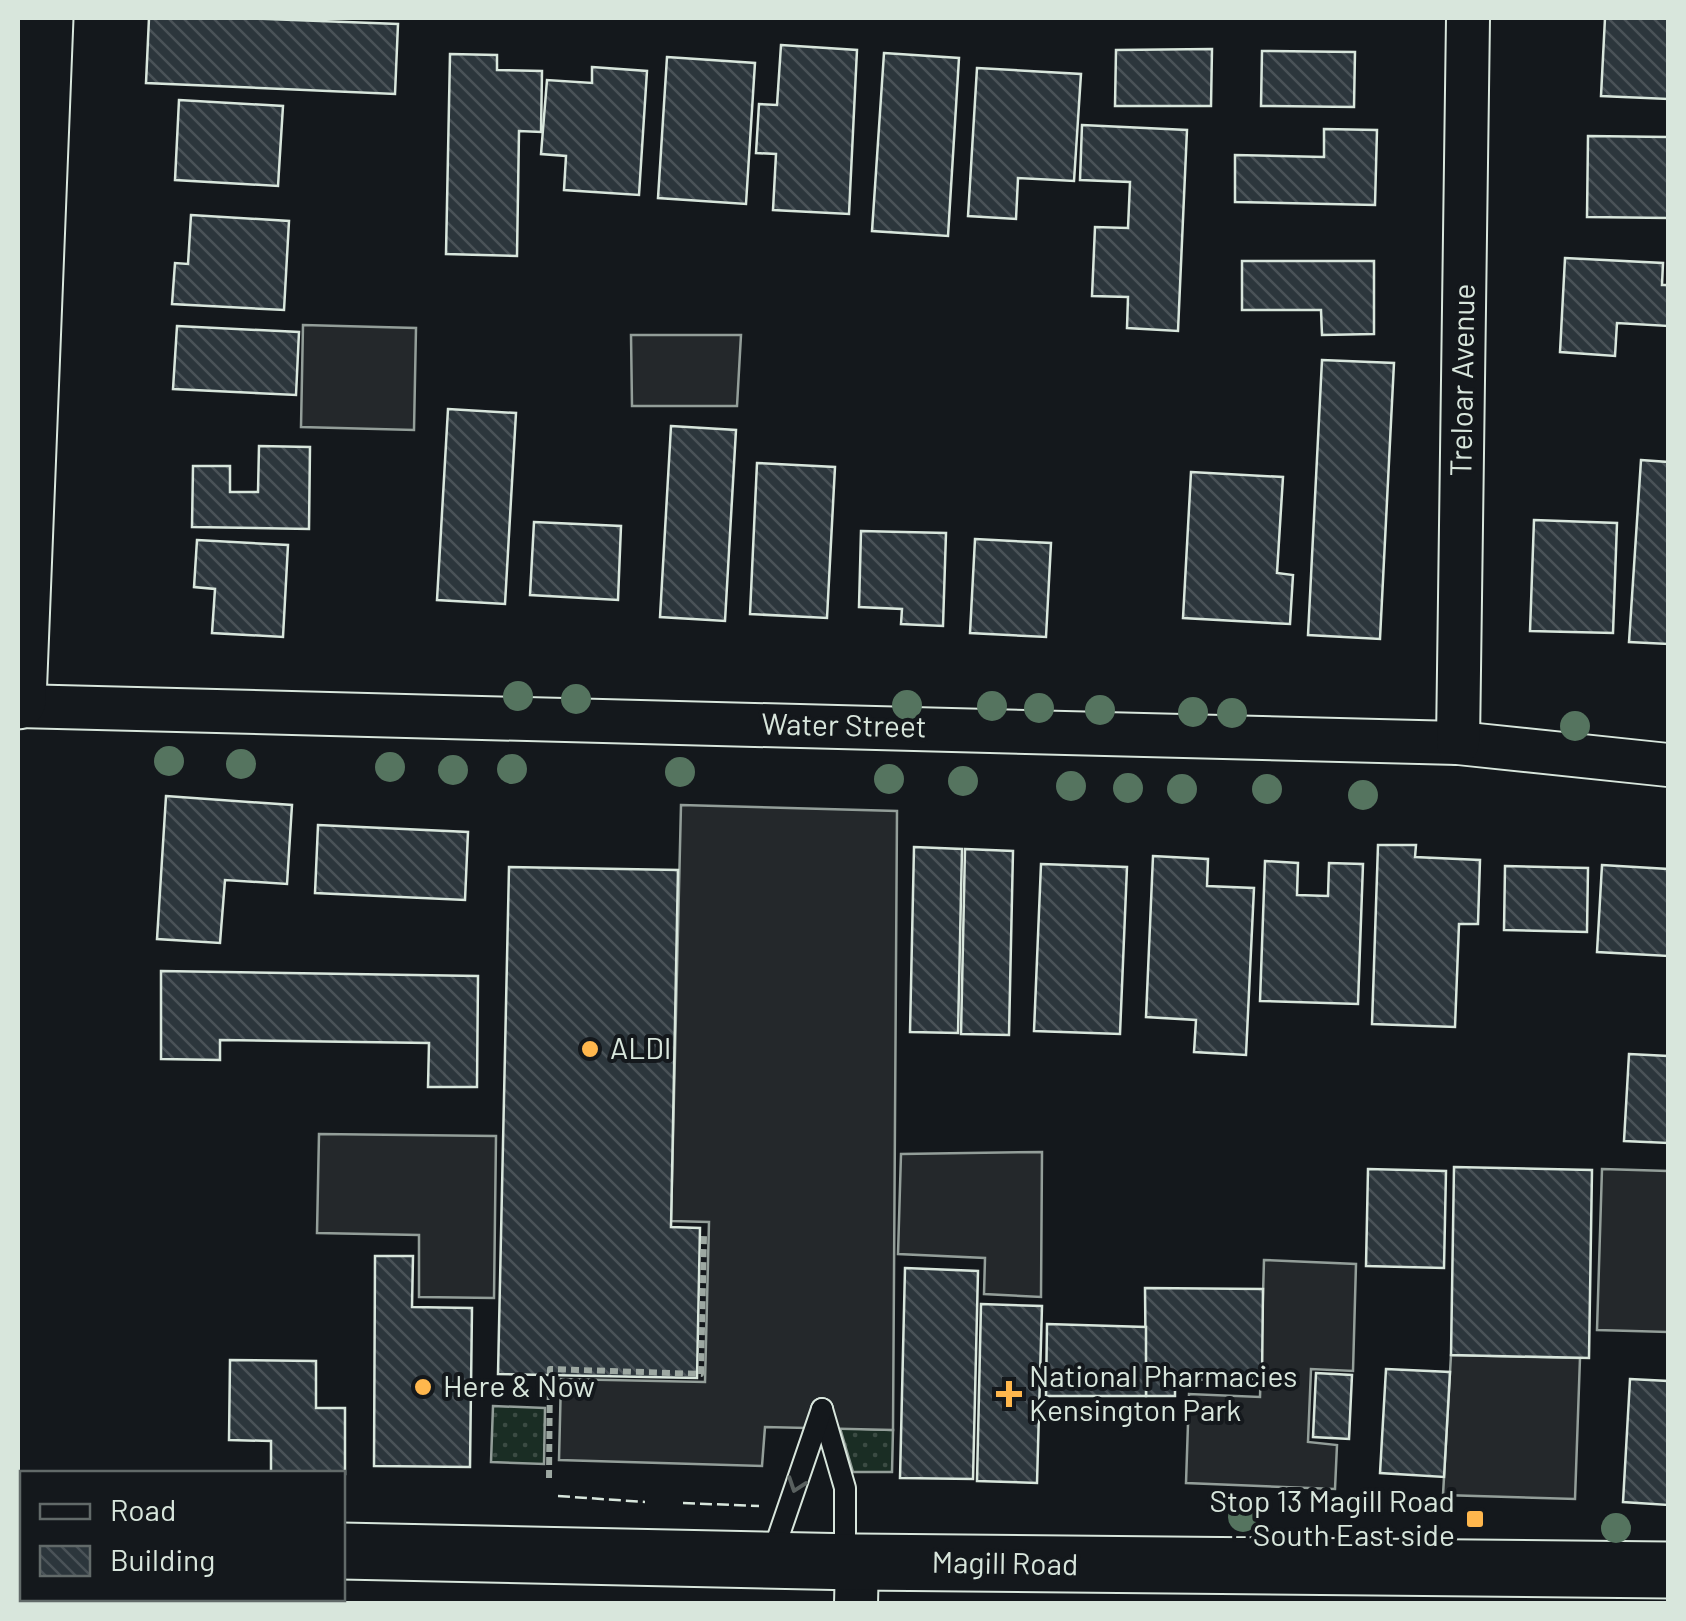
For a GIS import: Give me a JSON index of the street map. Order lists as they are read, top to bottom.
{
  "streets": {
    "main road": ["Magill Road"],
    "street": ["Treloar Avenue", "Water Street"]
  },
  "crossings": [
    ["Treloar Avenue", "Water Street"]
  ],
  "places": {
    "other": ["ALDI", "Here & Now"],
    "health": ["National Pharmacies Kensington Park"],
    "transit": ["Stop 13 Magill Road - South East side"]
  },
  "legend": ["Road", "Building"]
}
